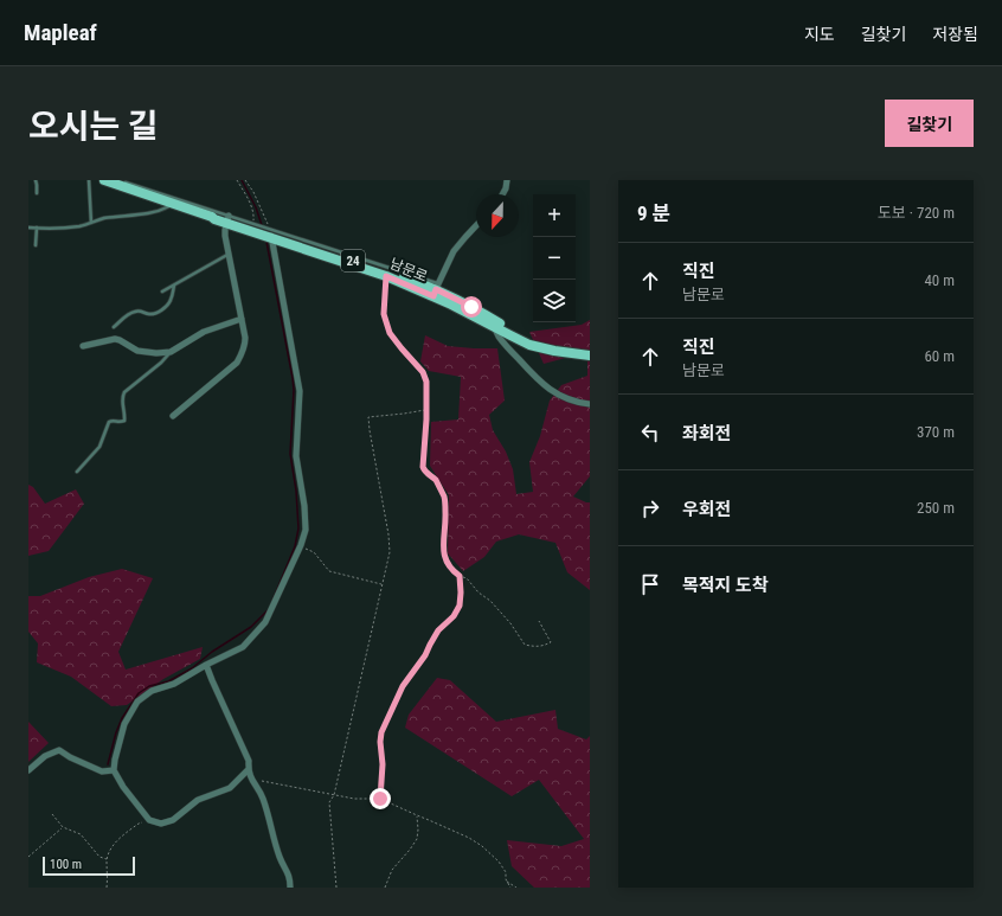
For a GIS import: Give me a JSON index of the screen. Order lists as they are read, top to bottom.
{
  "streets": {
    "main road": ["24", "남문로"]
  },
  "scale_bar": "100 m",
  "north": "bottom",
  "page": {
    "header": "Mapleaf",
    "nav": ["지도", "길찾기", "저장됨"],
    "title": "오시는 길",
    "buttons": "길찾기",
    "heading": ["9 분", "도보 · 720 m"],
    "map_buttons": ["+", "−"],
    "list": [
      ["직진", "남문로", "40 m"],
      ["직진", "남문로", "60 m"],
      ["좌회전", "370 m"],
      ["우회전", "250 m"],
      "목적지 도착"
    ],
    "scale": "100 m"
  }
}
